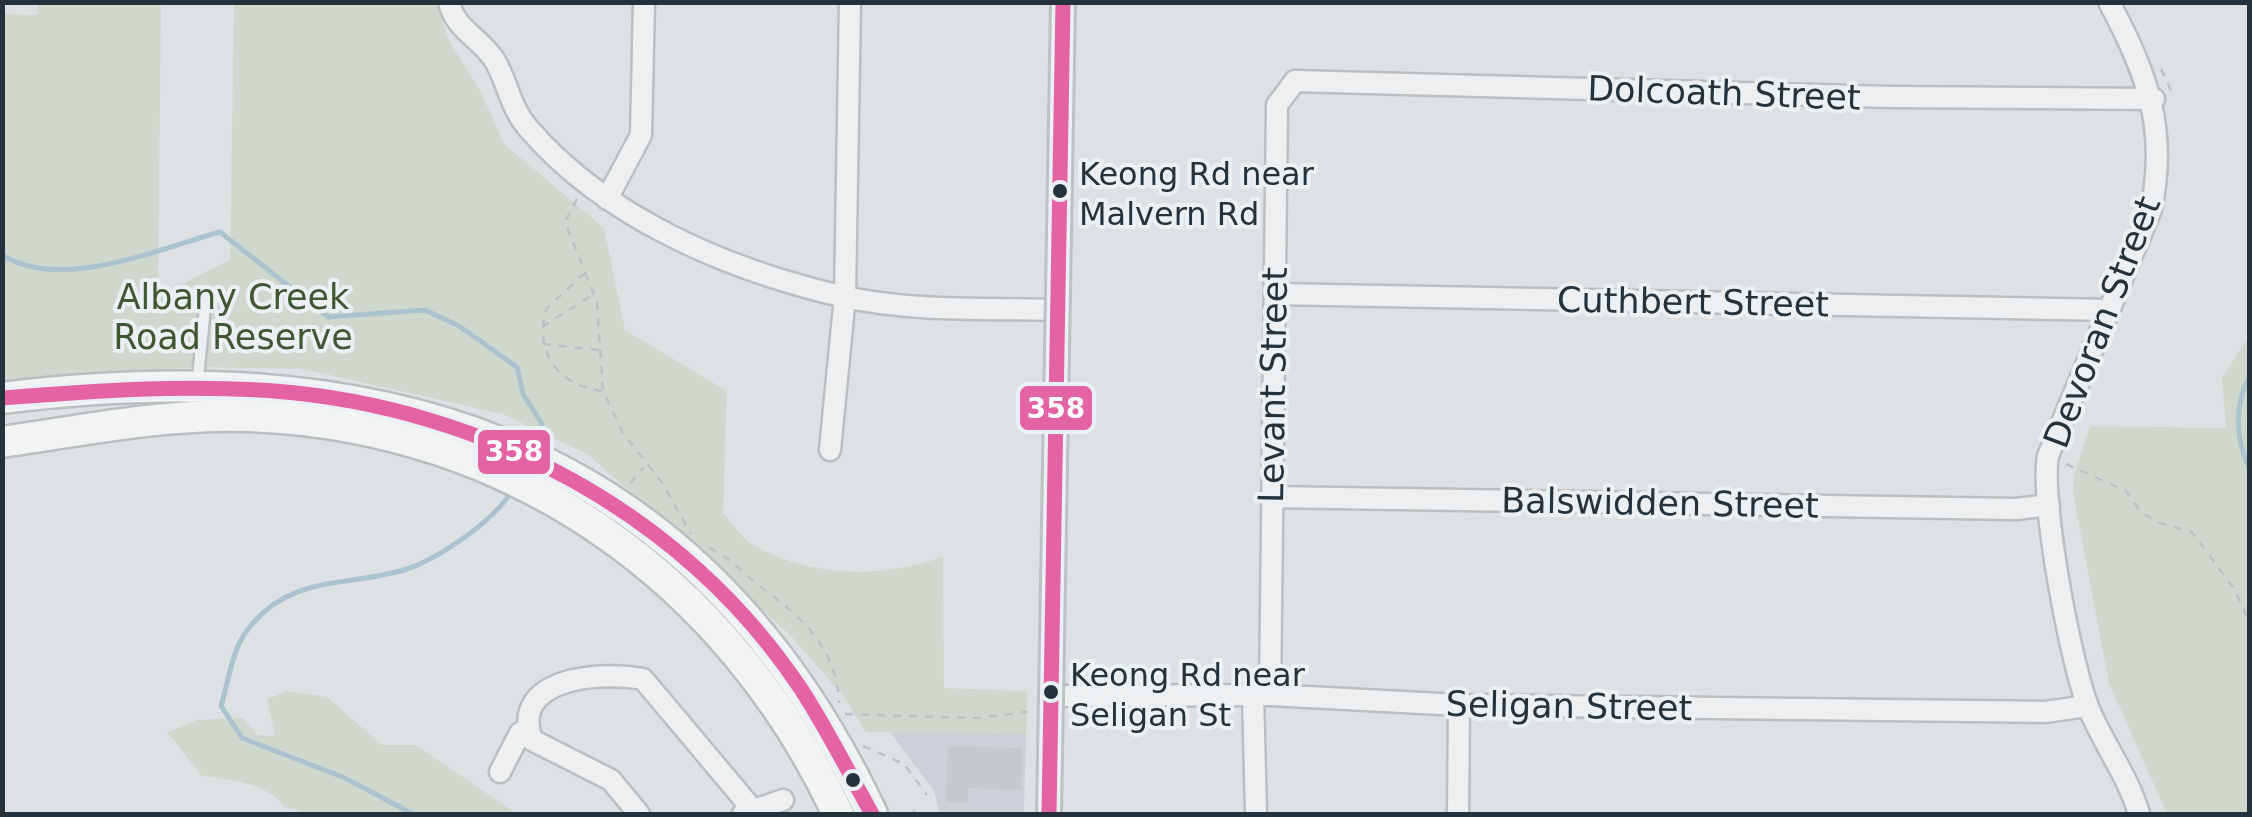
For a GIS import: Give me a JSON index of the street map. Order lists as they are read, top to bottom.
{
  "streets": {
    "street": [
      "Dolcoath Street",
      "Cuthbert Street",
      "Devoran Street",
      "Levant Street",
      "Balswidden Street",
      "Seligan Street"
    ]
  },
  "crossings": [
    ["Dolcoath Street", "Devoran Street"],
    ["Dolcoath Street", "Levant Street"],
    ["Cuthbert Street", "Devoran Street"],
    ["Cuthbert Street", "Levant Street"],
    ["Devoran Street", "Balswidden Street"],
    ["Devoran Street", "Seligan Street"],
    ["Levant Street", "Balswidden Street"],
    ["Levant Street", "Seligan Street"]
  ],
  "parks": ["Albany Creek Road Reserve"],
  "places": ["Keong Rd near Malvern Rd", "Keong Rd near Seligan St"],
  "lines": ["transit line 358"]
}
